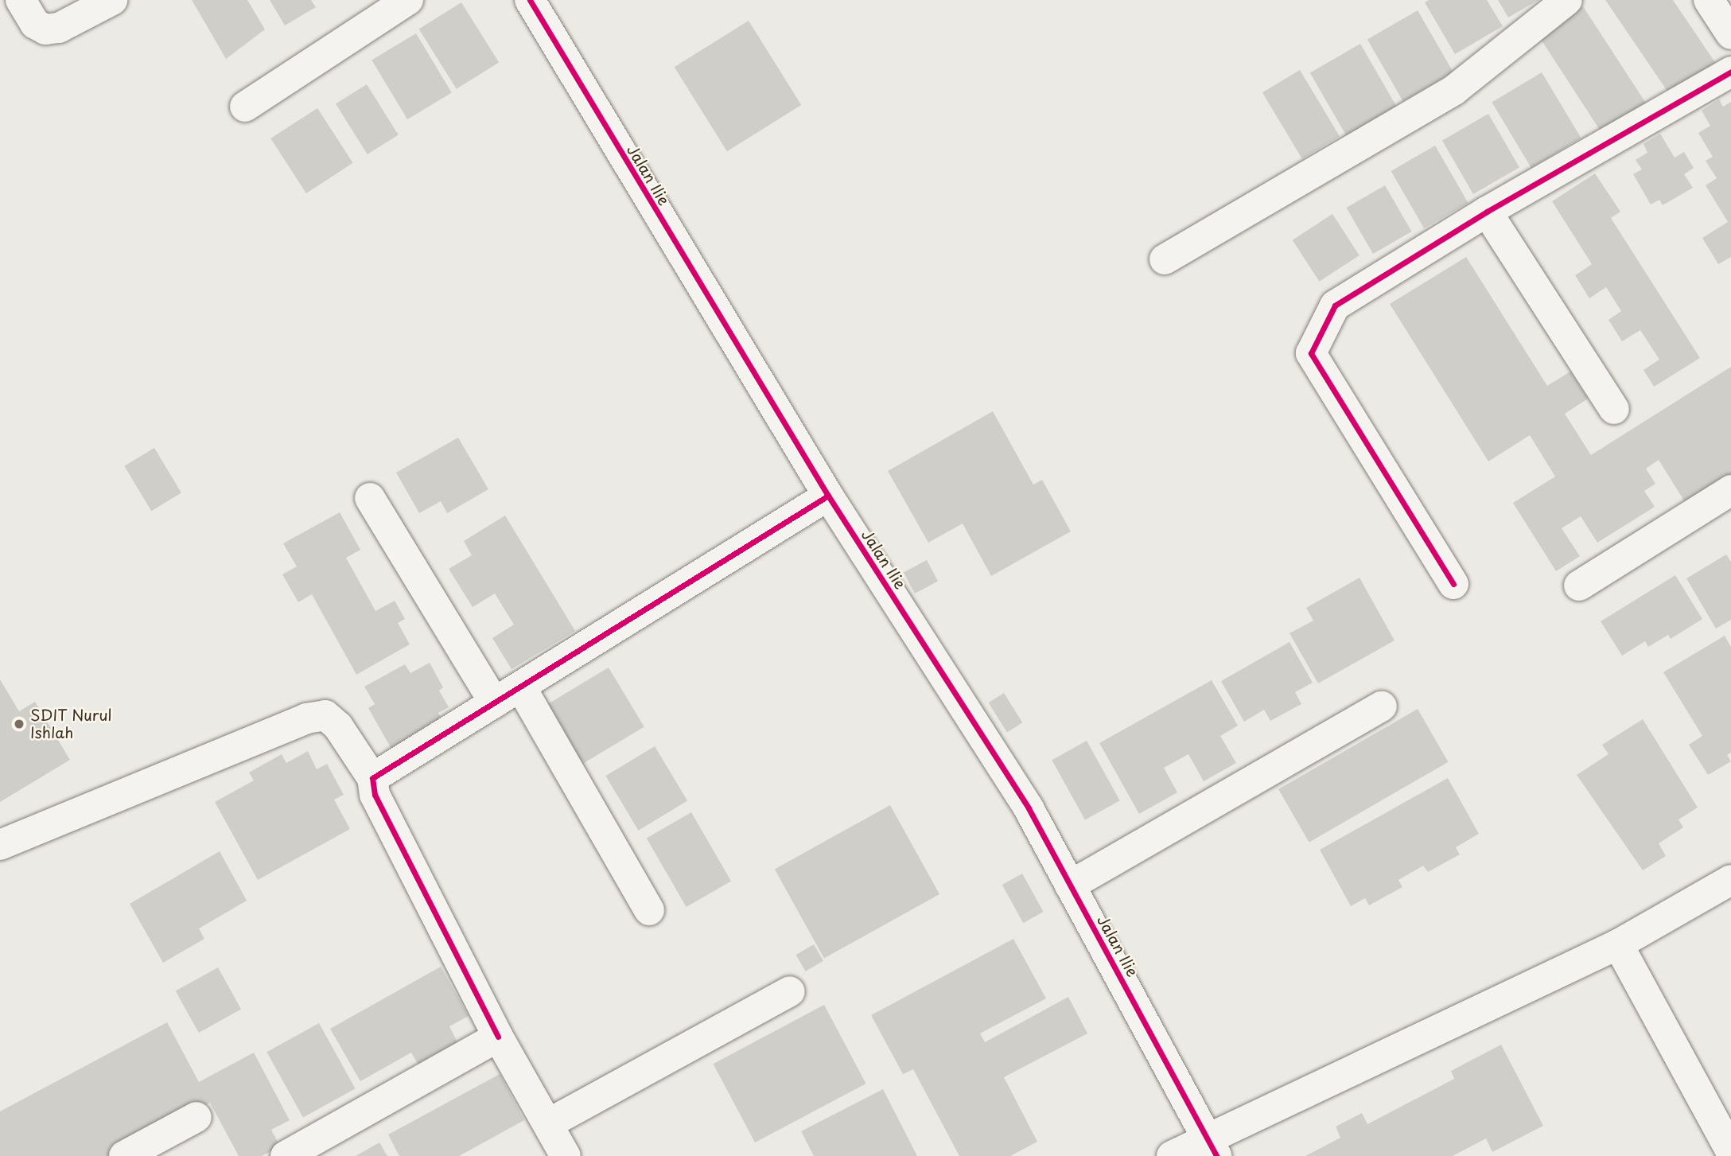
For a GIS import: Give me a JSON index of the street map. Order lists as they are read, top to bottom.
{
  "streets": {
    "street": ["Jalan Ilie"]
  },
  "places": ["SDIT Nurul Ishlah"]
}
